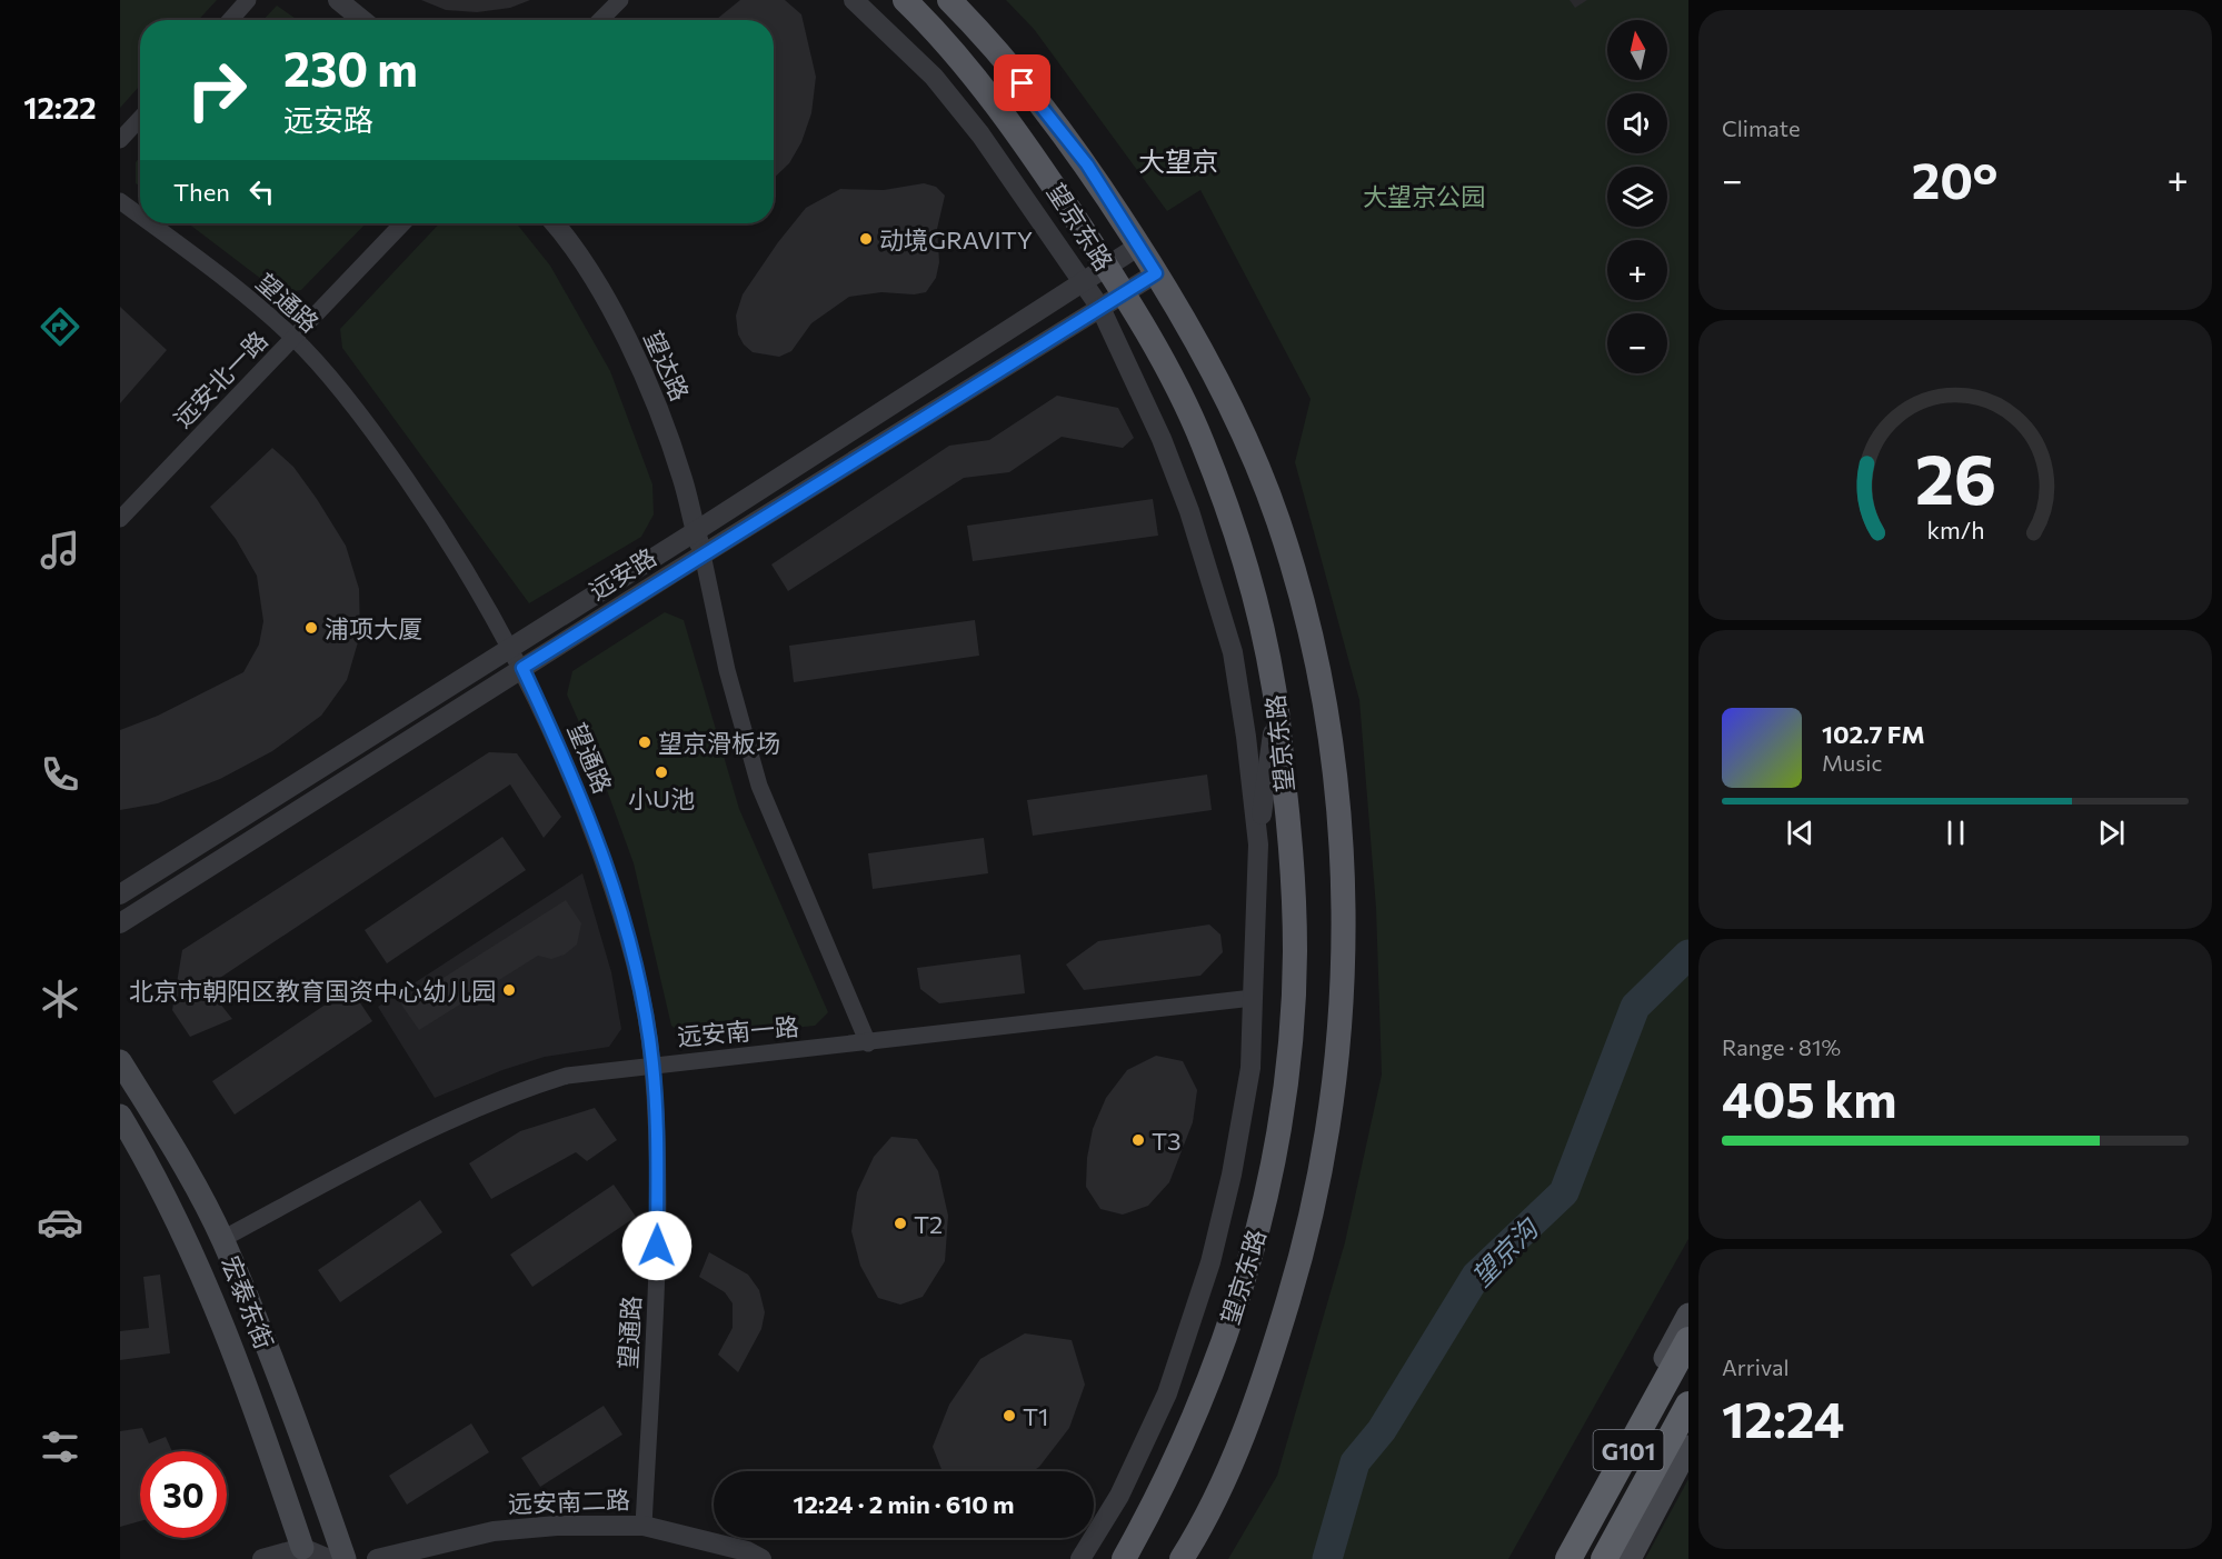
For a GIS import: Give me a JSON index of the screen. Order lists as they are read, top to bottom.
{
  "streets": {
    "highway": ["G101"],
    "main road": ["望京东路", "宏泰东街"],
    "street": [
      "望通路",
      "望达路",
      "远安北一路",
      "远安路",
      "远安南一路",
      "远安南二路"
    ]
  },
  "crossings": [
    ["望京东路", "远安路"],
    ["望通路", "远安北一路"],
    ["望通路", "远安路"],
    ["望通路", "远安南一路"],
    ["望通路", "远安南二路"],
    ["望达路", "远安路"],
    ["远安南一路", "宏泰东街"]
  ],
  "districts": ["大望京"],
  "water": ["望京沟"],
  "parks": ["大望京公园"],
  "places": [
    "动境GRAVITY",
    "浦项大厦",
    "望京滑板场",
    "小U池",
    "北京市朝阳区教育国资中心幼儿园",
    "T3",
    "T2",
    "T1"
  ],
  "north": "top",
  "page": {
    "tabs": "12:22",
    "tile": [
      "Climate",
      ["Range · 81%", "405 km"],
      ["Arrival", "12:24"]
    ],
    "map_buttons": ["+", "−"],
    "turn": ["230 m", "远安路"],
    "heat": ["−", "20°", "+"],
    "then": "Then",
    "song": ["102.7 FM", "Music"],
    "limit": "30",
    "trip": "12:24 · 2 min · 610 m",
    "gauge": ["26", "km/h"]
  }
}
